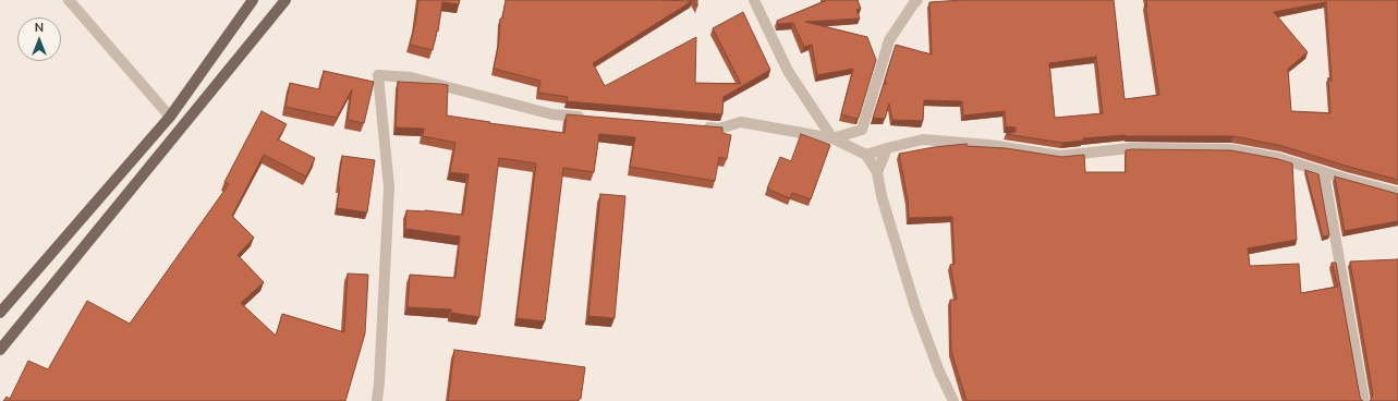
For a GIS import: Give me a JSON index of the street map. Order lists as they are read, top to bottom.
{
  "north": "top"
}
